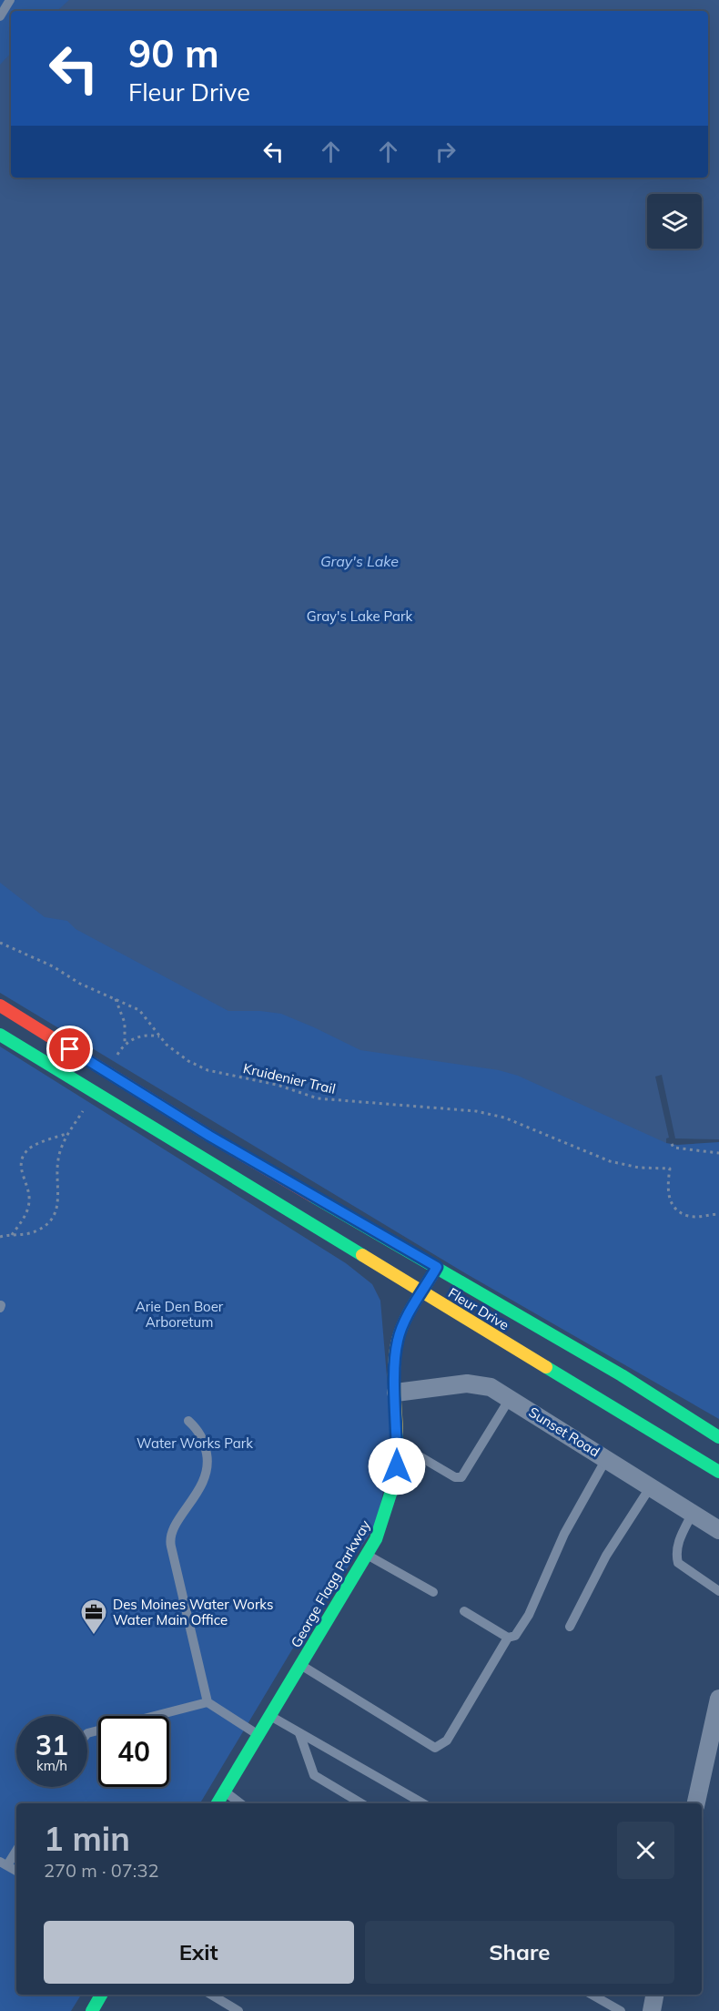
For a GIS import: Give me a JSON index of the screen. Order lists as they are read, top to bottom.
{
  "streets": {
    "main road": ["Fleur Drive", "George Flagg Parkway"],
    "street": ["Sunset Road"],
    "path": ["Kruidenier Trail"]
  },
  "crossings": [
    ["Fleur Drive", "George Flagg Parkway"],
    ["Sunset Road", "George Flagg Parkway"]
  ],
  "water": ["Gray's Lake"],
  "parks": ["Gray's Lake Park", "Arie Den Boer Arboretum", "Water Works Park"],
  "places": {
    "office": ["Des Moines Water Works Water Main Office"]
  },
  "page": {
    "turn": ["90 m", "Fleur Drive"],
    "speed": "31 km/h",
    "limit": "40",
    "heading": ["1 min", "270 m · 07:32"],
    "buttons": ["Exit", "Share"]
  }
}
